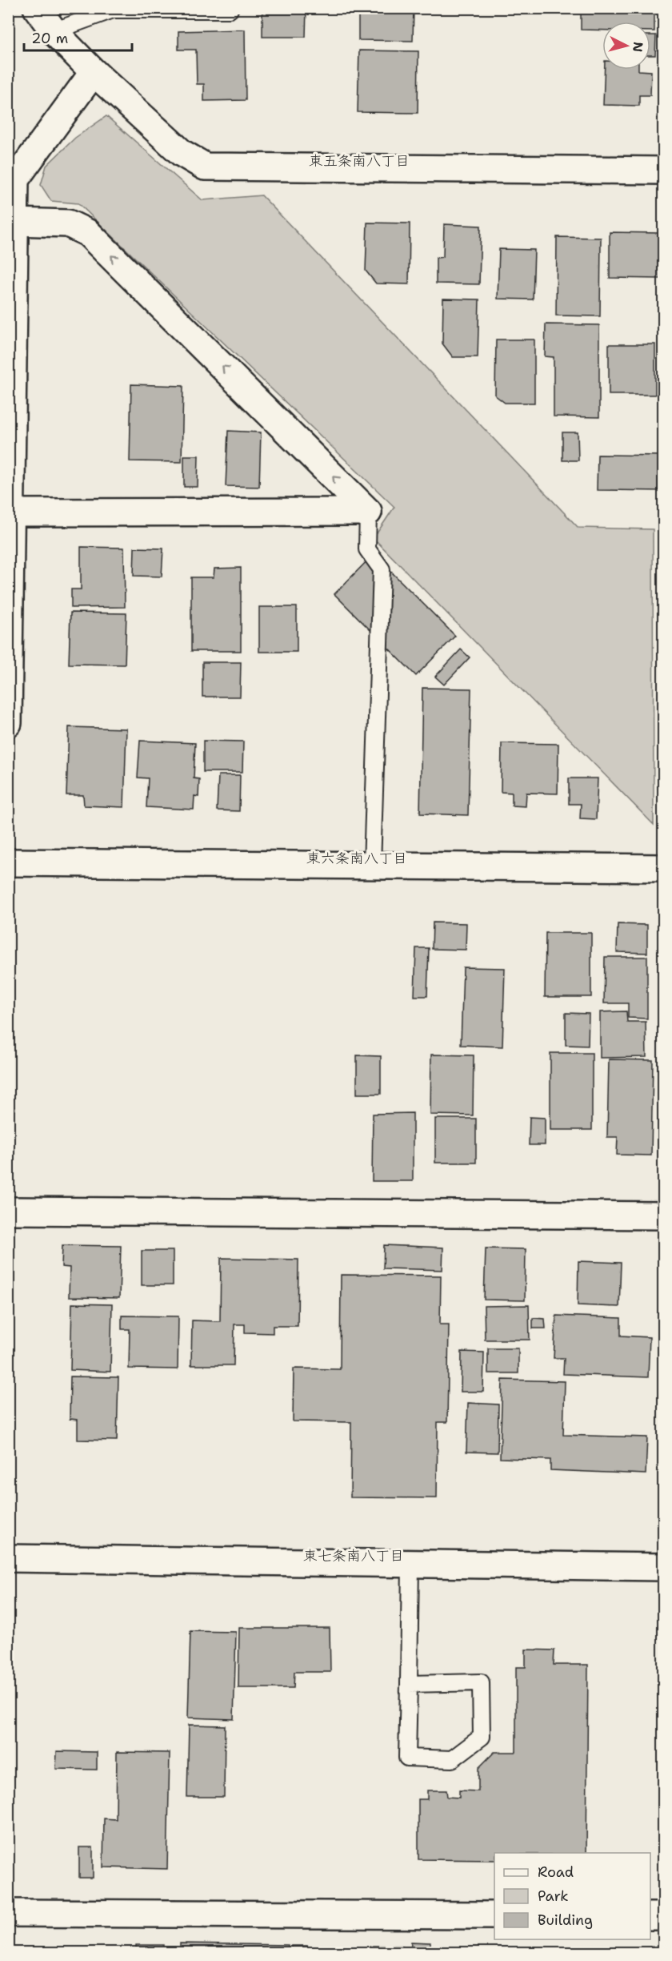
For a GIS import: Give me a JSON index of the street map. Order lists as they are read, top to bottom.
{
  "districts": ["東五条南八丁目", "東六条南八丁目", "東七条南八丁目"],
  "legend": ["Road", "Park", "Building"],
  "scale_bar": "20 m",
  "north": "right"
}
